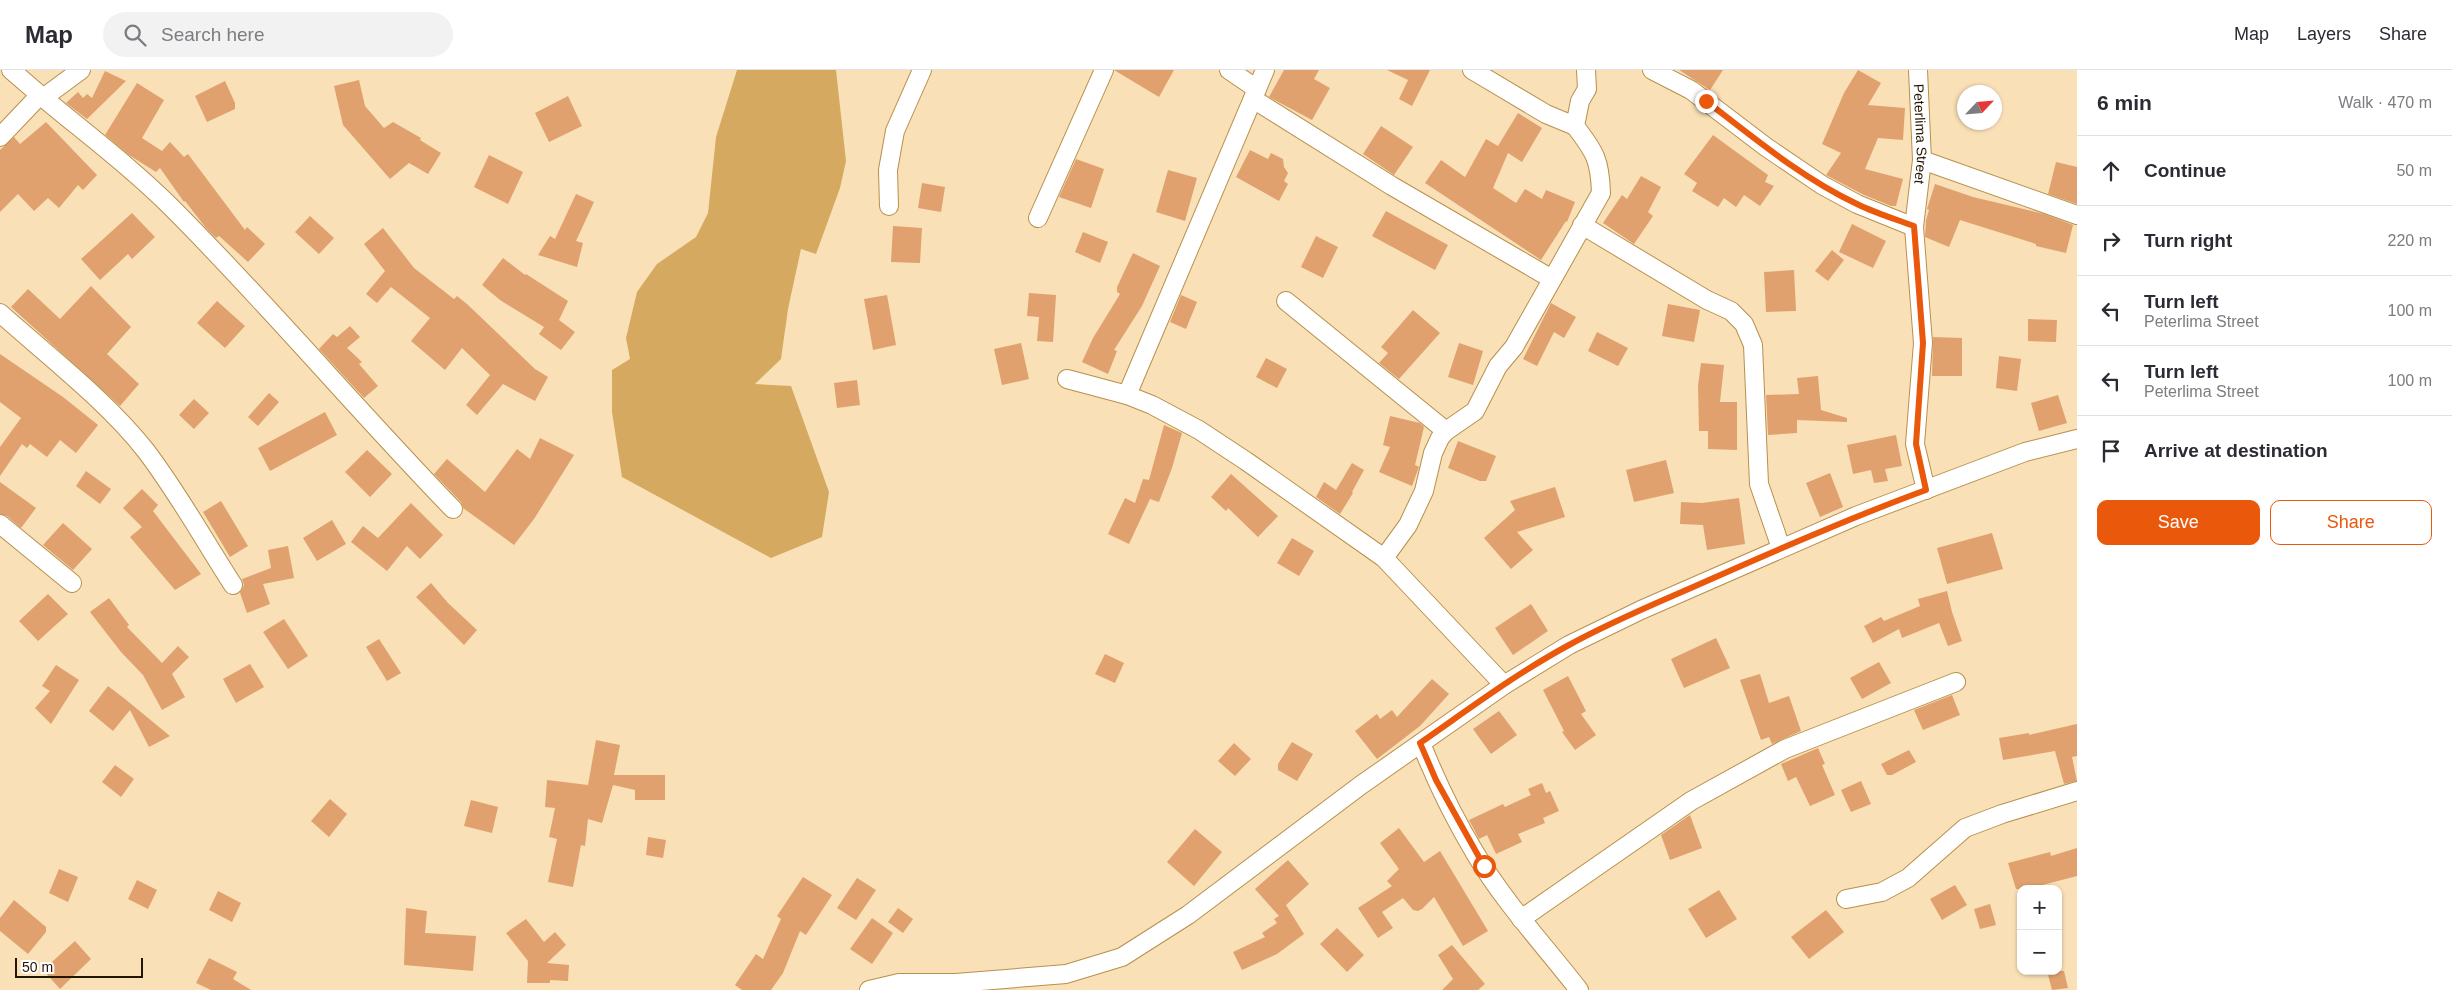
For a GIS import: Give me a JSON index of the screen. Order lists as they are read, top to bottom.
{
  "streets": {
    "street": ["Peterlima Street"]
  },
  "scale_bar": "50 m",
  "north": "top right",
  "page": {
    "header": "Map",
    "search": "Search here",
    "nav": ["Map", "Layers", "Share"],
    "heading": ["6 min", "Walk · 470 m"],
    "list": [
      ["Continue", "50 m"],
      ["Turn right", "220 m"],
      ["Turn left", "Peterlima Street", "100 m"],
      ["Turn left", "Peterlima Street", "100 m"],
      "Arrive at destination"
    ],
    "buttons": ["Save", "Share"],
    "map_buttons": ["+", "−"],
    "scale": "50 m"
  }
}
